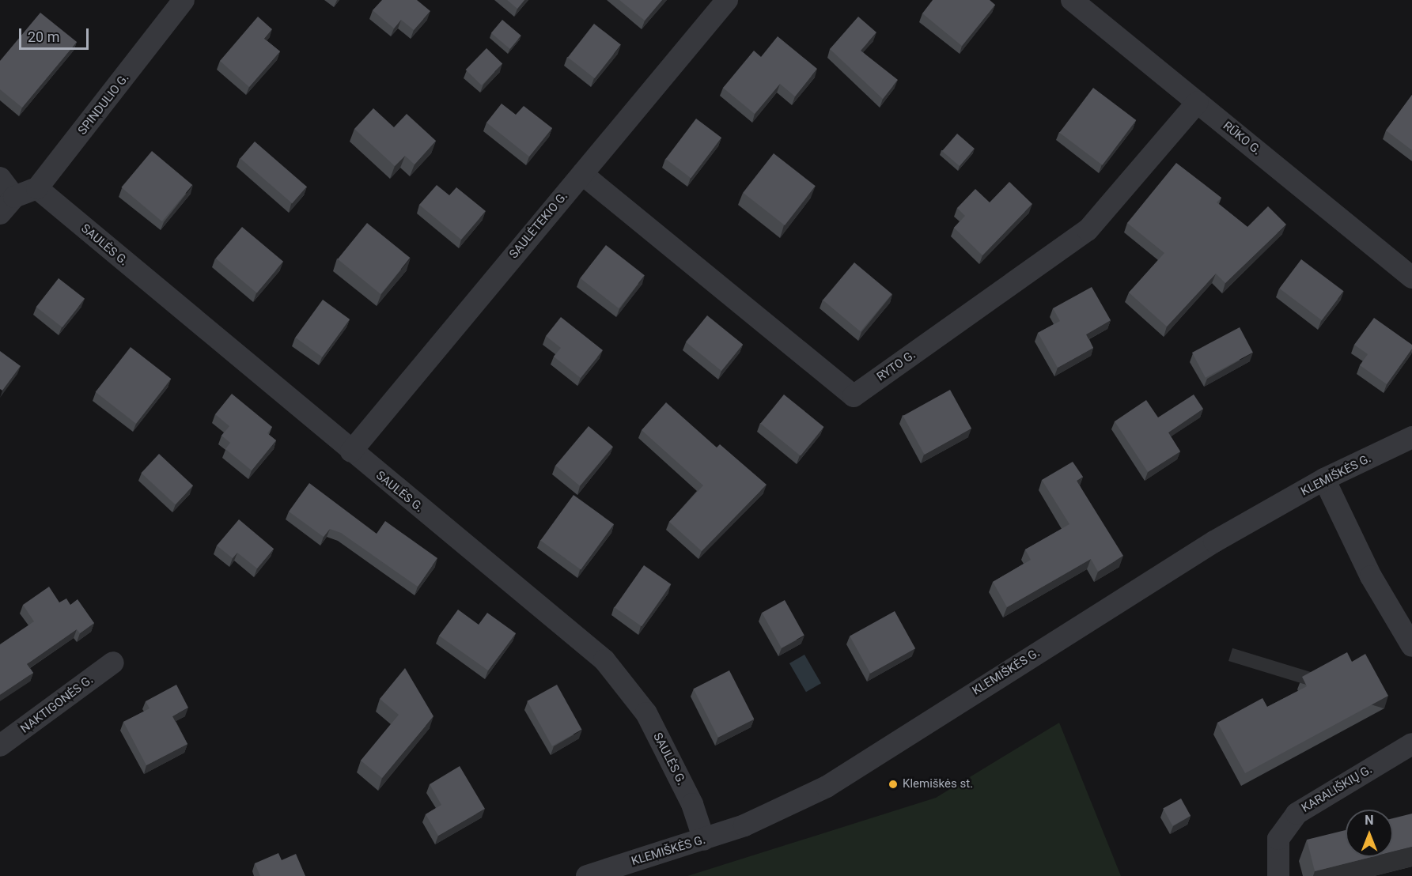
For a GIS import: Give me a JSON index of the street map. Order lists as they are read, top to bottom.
{
  "streets": {
    "street": [
      "SPINDULIO G.",
      "RŪKO G.",
      "SAULĖTEKIO G.",
      "SAULĖS G.",
      "RYTO G.",
      "KLEMIŠKĖS G.",
      "NAKTIGONĖS G.",
      "KARALIŠKIŲ G."
    ]
  },
  "crossings": [
    ["SPINDULIO G.", "SAULĖS G."],
    ["RŪKO G.", "RYTO G."],
    ["SAULĖTEKIO G.", "SAULĖS G."],
    ["SAULĖTEKIO G.", "RYTO G."],
    ["SAULĖS G.", "KLEMIŠKĖS G."]
  ],
  "places": ["Klemiškės st."],
  "scale_bar": "20 m",
  "north": "top"
}
